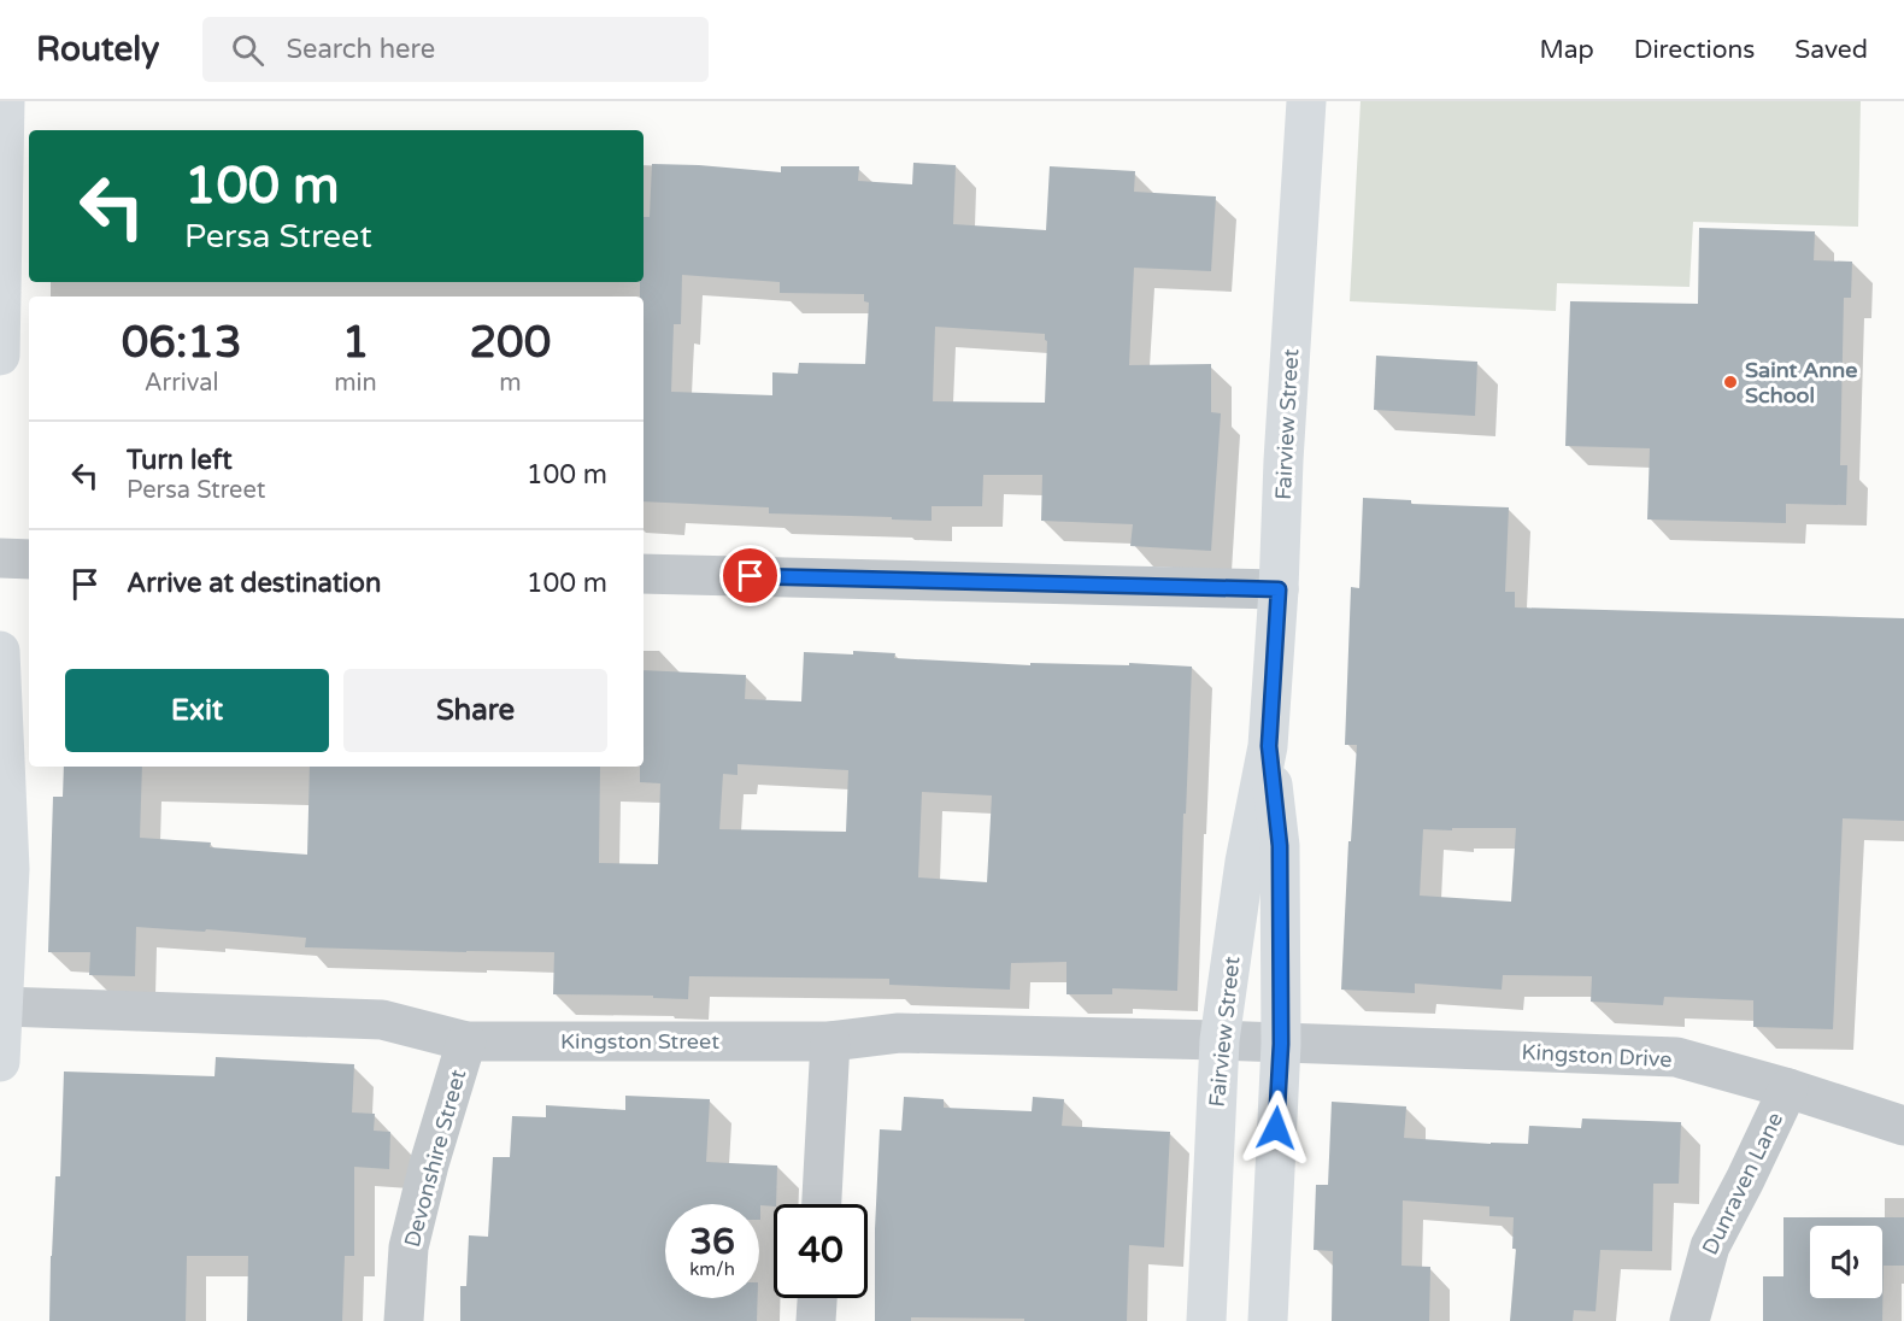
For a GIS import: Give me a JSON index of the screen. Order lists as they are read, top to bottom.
{
  "streets": {
    "street": [
      "Fairview Street",
      "Kingston Street",
      "Kingston Drive",
      "Devonshire Street",
      "Dunraven Lane"
    ]
  },
  "crossings": [
    ["Fairview Street", "Kingston Street"],
    ["Fairview Street", "Kingston Drive"],
    ["Kingston Street", "Kingston Drive"],
    ["Kingston Street", "Devonshire Street"],
    ["Kingston Drive", "Dunraven Lane"]
  ],
  "places": ["Saint Anne School"],
  "page": {
    "header": "Routely",
    "search": "Search here",
    "nav": ["Map", "Directions", "Saved"],
    "turn": ["100 m", "Persa Street"],
    "eta": [
      "06:13",
      "Arrival",
      "1",
      "min",
      "200",
      "m"
    ],
    "list": [
      {
        "name": "Turn left",
        "note": "Persa Street",
        "value": "100 m"
      },
      {
        "name": "Arrive at destination",
        "value": "100 m"
      }
    ],
    "buttons": ["Exit", "Share"],
    "speed": "36 km/h",
    "limit": "40"
  }
}
